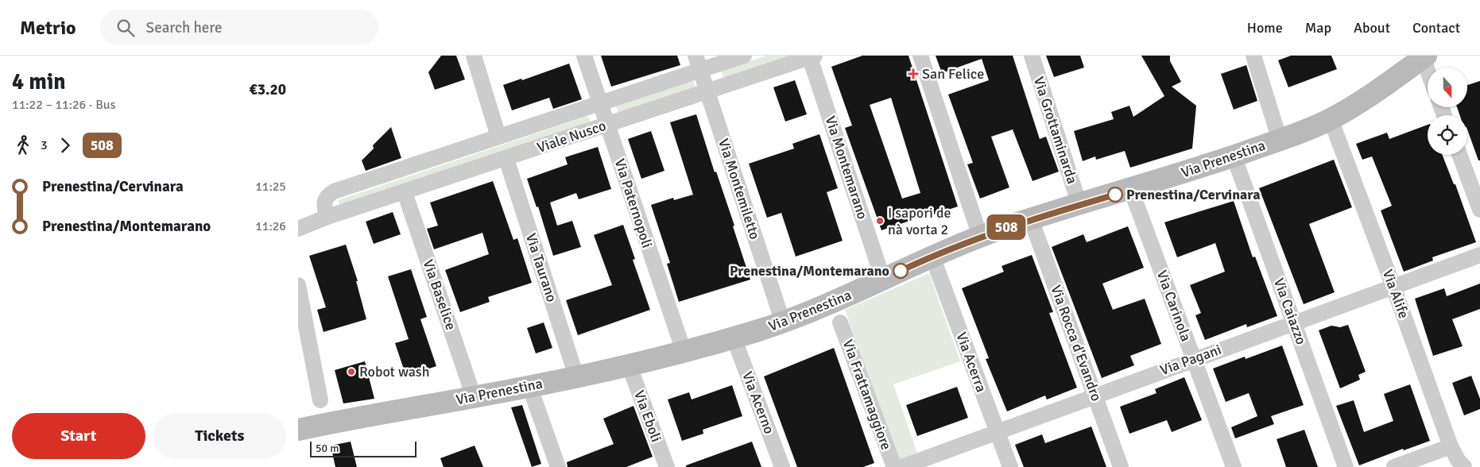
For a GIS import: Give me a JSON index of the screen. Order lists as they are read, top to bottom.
{
  "streets": {
    "main road": ["Via Prenestina"],
    "street": [
      "Via Grottaminarda",
      "Viale Nusco",
      "Via Montemarano",
      "Via Montemiletto",
      "Via Paternopoli",
      "Via Taurano",
      "Via Alife",
      "Via Baselice",
      "Via Carinola",
      "Via Caiazzo",
      "Via Rocca d'Evandro",
      "Via Pagani",
      "Via Acerra",
      "Via Frattamaggiore",
      "Via Acerno",
      "Via Eboli"
    ]
  },
  "crossings": [
    ["Via Grottaminarda", "Via Prenestina"],
    ["Viale Nusco", "Via Montemarano"],
    ["Viale Nusco", "Via Montemiletto"],
    ["Viale Nusco", "Via Paternopoli"],
    ["Viale Nusco", "Via Taurano"],
    ["Viale Nusco", "Via Baselice"],
    ["Via Prenestina", "Via Montemarano"],
    ["Via Prenestina", "Via Montemiletto"],
    ["Via Prenestina", "Via Paternopoli"],
    ["Via Prenestina", "Via Taurano"],
    ["Via Prenestina", "Via Alife"],
    ["Via Prenestina", "Via Baselice"],
    ["Via Prenestina", "Via Carinola"],
    ["Via Prenestina", "Via Caiazzo"],
    ["Via Prenestina", "Via Rocca d'Evandro"],
    ["Via Prenestina", "Via Acerra"],
    ["Via Prenestina", "Via Acerno"],
    ["Via Prenestina", "Via Eboli"],
    ["Via Alife", "Via Pagani"],
    ["Via Carinola", "Via Pagani"],
    ["Via Caiazzo", "Via Pagani"],
    ["Via Rocca d'Evandro", "Via Pagani"],
    ["Via Pagani", "Via Acerra"]
  ],
  "places": {
    "health": ["San Felice"],
    "other": [
      "Prenestina/Cervinara",
      "I sapori de nà vorta 2",
      "Prenestina/Montemarano",
      "Robot wash"
    ]
  },
  "lines": ["bus line 508"],
  "scale_bar": "50 m",
  "north": "bottom",
  "page": {
    "header": "Metrio",
    "search": "Search here",
    "nav": [
      "Home",
      "Map",
      "About",
      "Contact"
    ],
    "heading": ["4 min", "11:22 – 11:26 · Bus", "€3.20"],
    "on_map": "508",
    "legs": ["3", "508"],
    "list": [
      {
        "name": "Prenestina/Cervinara",
        "value": "11:25"
      },
      {
        "name": "Prenestina/Montemarano",
        "value": "11:26"
      }
    ],
    "buttons": ["Start", "Tickets"],
    "scale": "50 m"
  }
}
